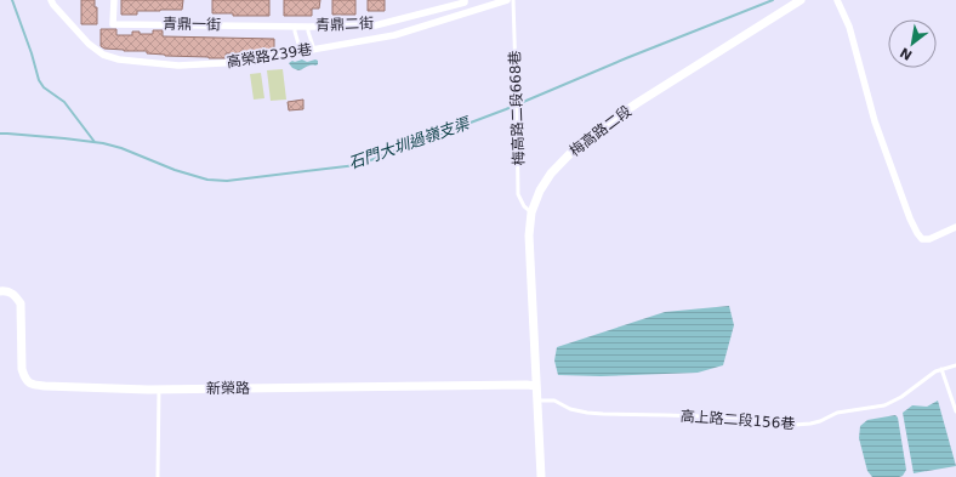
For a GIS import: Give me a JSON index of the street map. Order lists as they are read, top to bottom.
{
  "streets": {
    "street": [
      "青鼎一街",
      "青鼎二街",
      "高榮路239巷",
      "梅高路二段",
      "新榮路"
    ],
    "lane": ["梅高路二段668巷", "高上路二段156巷"]
  },
  "crossings": [
    ["青鼎一街", "青鼎二街"],
    ["梅高路二段668巷", "梅高路二段"],
    ["梅高路二段", "新榮路"],
    ["梅高路二段", "高上路二段156巷"]
  ],
  "water": ["石門大圳過嶺支渠"],
  "north": "bottom left"
}
